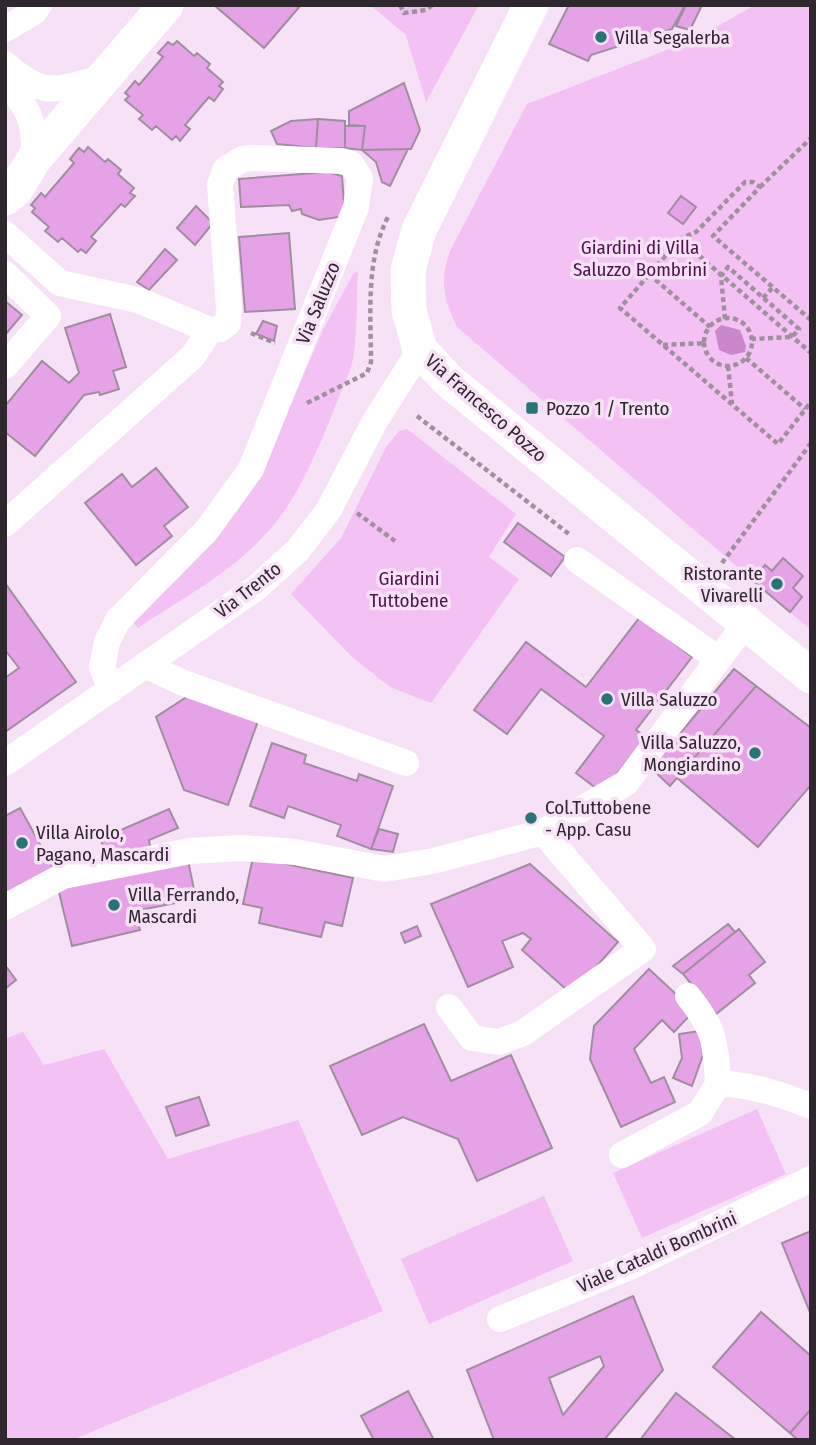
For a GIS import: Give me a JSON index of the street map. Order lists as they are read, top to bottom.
{
  "streets": {
    "main road": ["Via Francesco Pozzo"],
    "street": ["Via Saluzzo", "Via Trento", "Viale Cataldi Bombrini"]
  },
  "crossings": [
    ["Via Saluzzo", "Via Trento"],
    ["Via Francesco Pozzo", "Via Trento"]
  ],
  "parks": ["Giardini di Villa Saluzzo Bombrini", "Giardini Tuttobene"],
  "places": {
    "other": [
      "Villa Segalerba",
      "Ristorante Vivarelli",
      "Villa Saluzzo",
      "Villa Saluzzo, Mongiardino",
      "Col.Tuttobene - App. Casu",
      "Villa Airolo, Pagano, Mascardi",
      "Villa Ferrando, Mascardi"
    ],
    "transit": ["Pozzo 1 / Trento"]
  }
}
